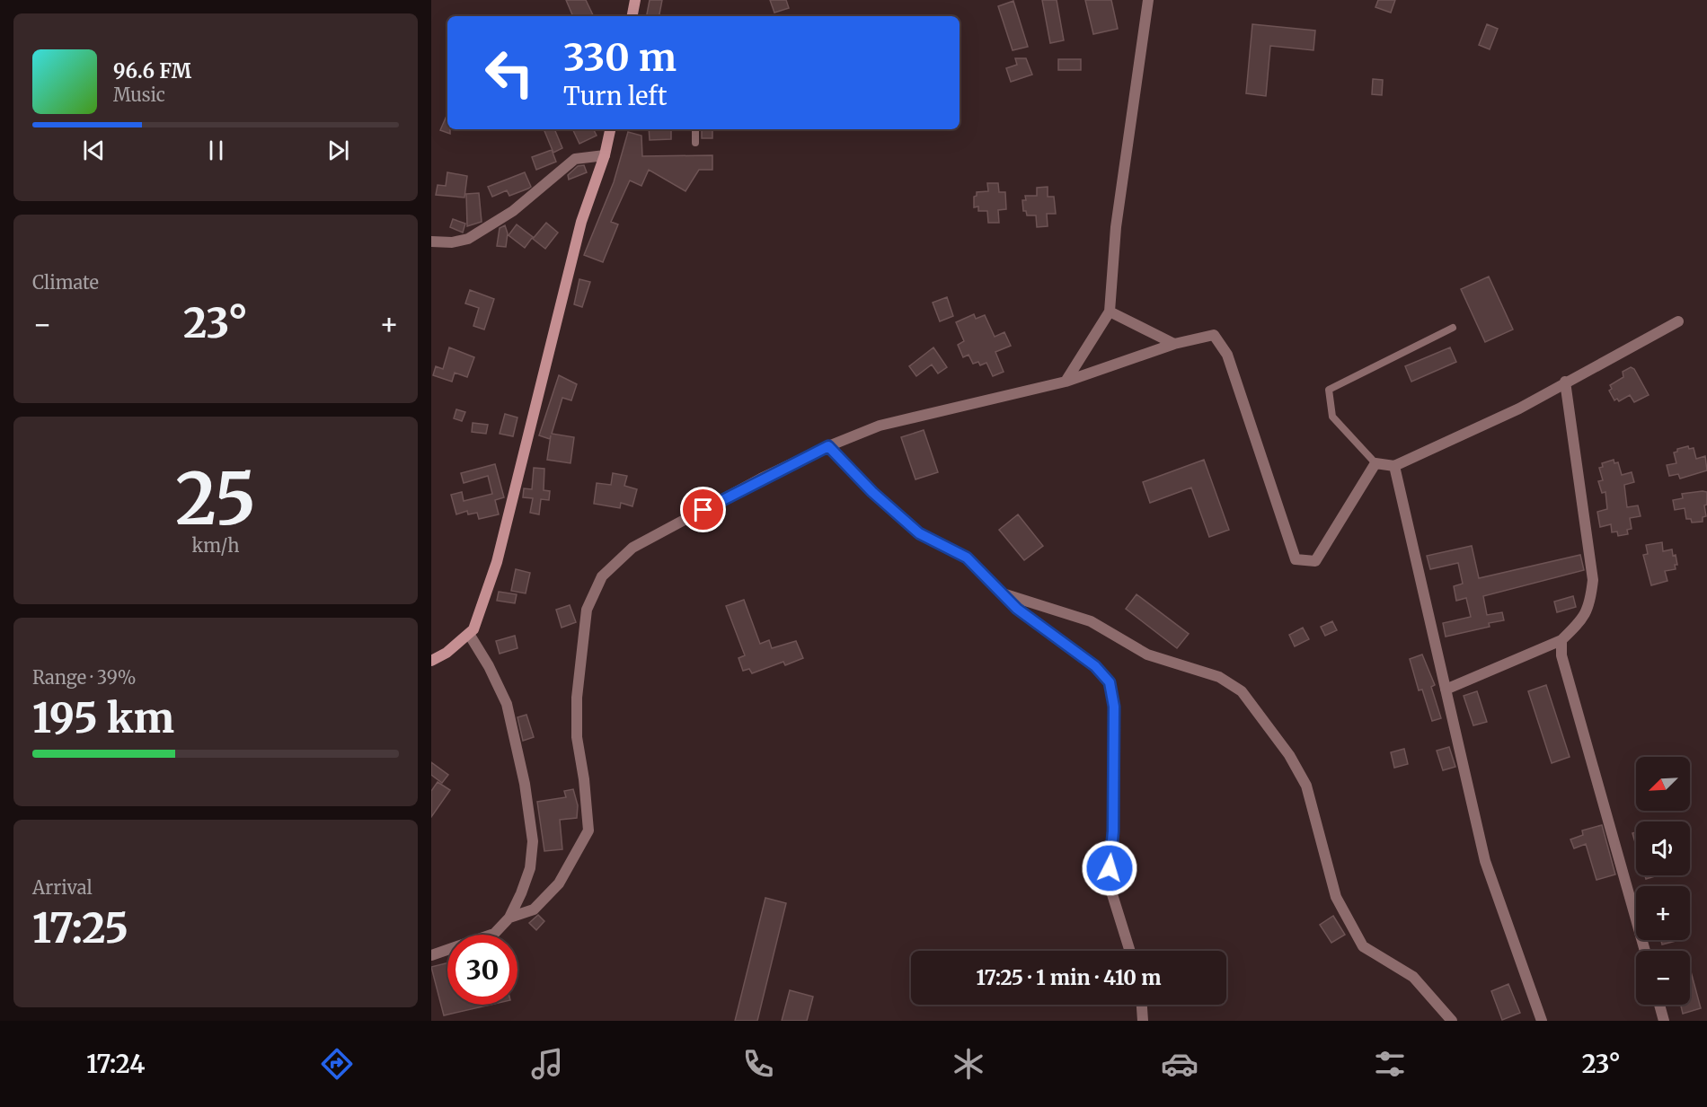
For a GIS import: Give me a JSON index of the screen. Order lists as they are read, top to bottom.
{
  "north": "bottom left",
  "page": {
    "turn": ["330 m", "Turn left"],
    "song": ["96.6 FM", "Music"],
    "tile": [
      "Climate",
      ["25", "km/h"],
      ["Range · 39%", "195 km"],
      ["Arrival", "17:25"]
    ],
    "heat": ["−", "23°", "+"],
    "map_buttons": ["+", "−"],
    "limit": "30",
    "trip": "17:25 · 1 min · 410 m",
    "tabs": ["17:24", "23°"]
  }
}
